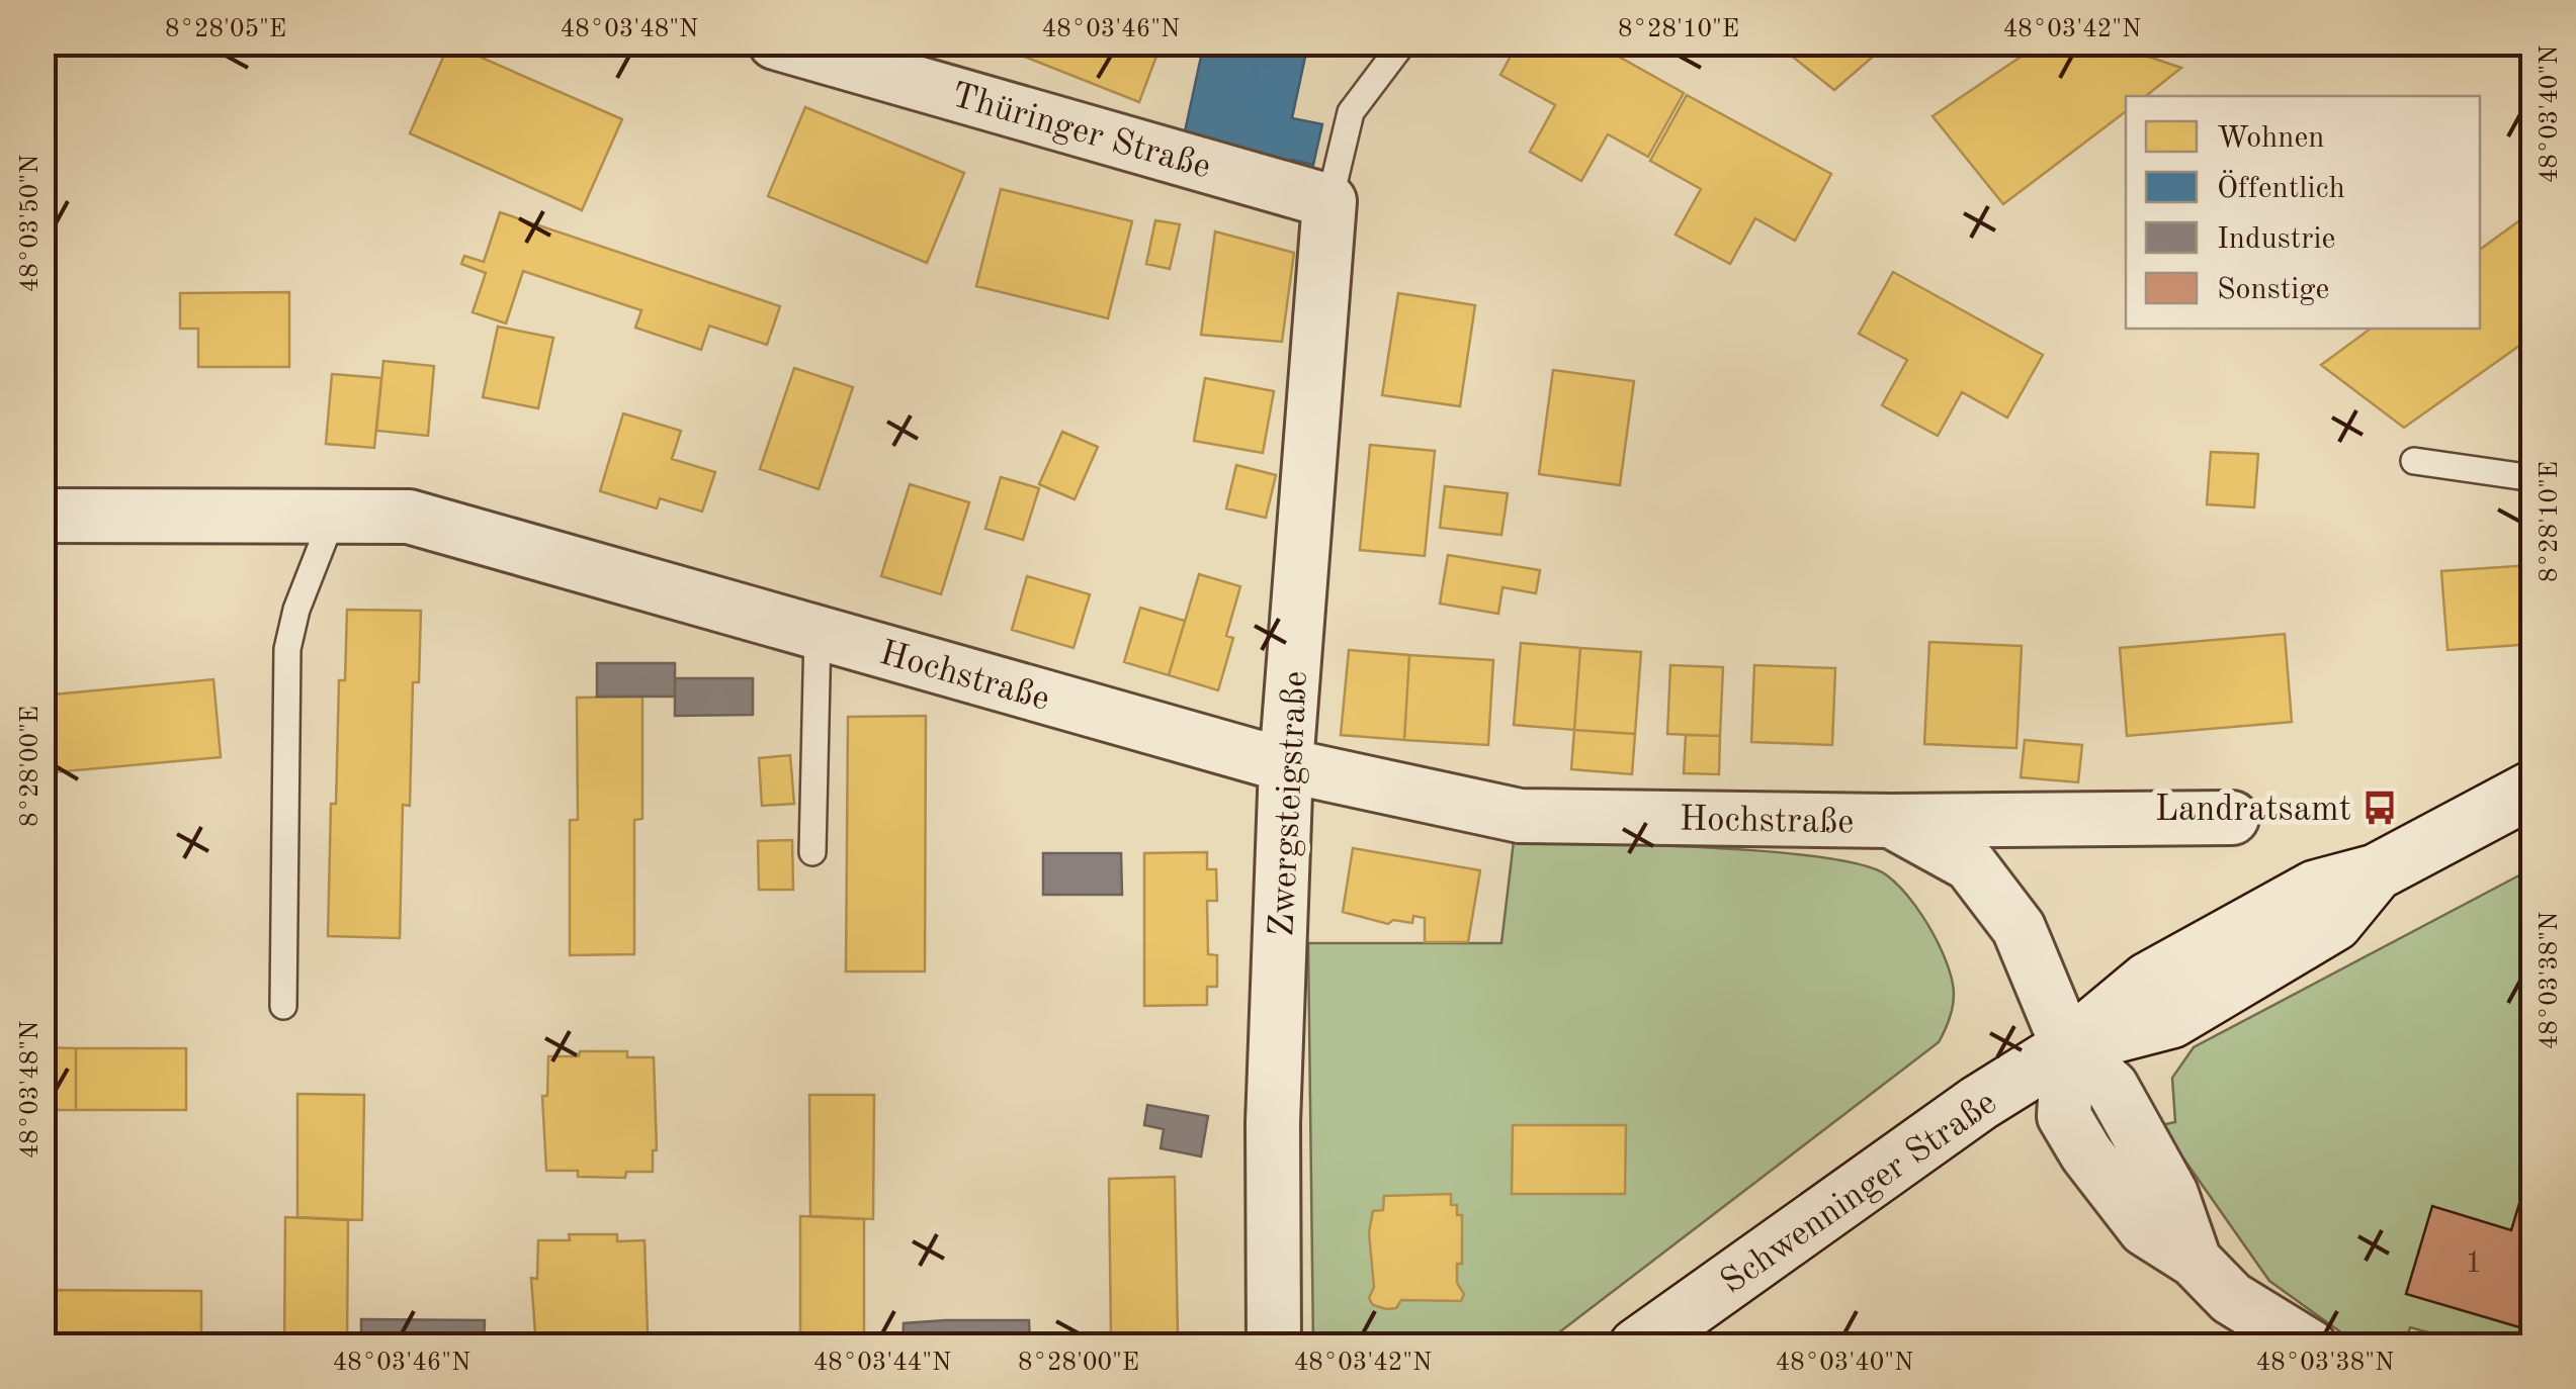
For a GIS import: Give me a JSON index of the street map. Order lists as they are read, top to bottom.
{
  "streets": {
    "main road": ["Schwenninger Straße"],
    "street": ["Thüringer Straße", "Hochstraße", "Zwergsteigstraße"]
  },
  "crossings": [
    ["Thüringer Straße", "Zwergsteigstraße"],
    ["Hochstraße", "Zwergsteigstraße"],
    ["Hochstraße", "Schwenninger Straße"]
  ],
  "places": {
    "bus stop": ["Landratsamt"]
  },
  "house_numbers": ["1"],
  "legend": [
    "Wohnen",
    "Öffentlich",
    "Industrie",
    "Sonstige"
  ],
  "coordinates": [
    "8°28'05\"E",
    "48°03'48\"N",
    "48°03'46\"N",
    "8°28'10\"E",
    "48°03'42\"N",
    "48°03'40\"N",
    "48°03'50\"N",
    "8°28'00\"E",
    "48°03'38\"N",
    "48°03'44\"N"
  ]
}
